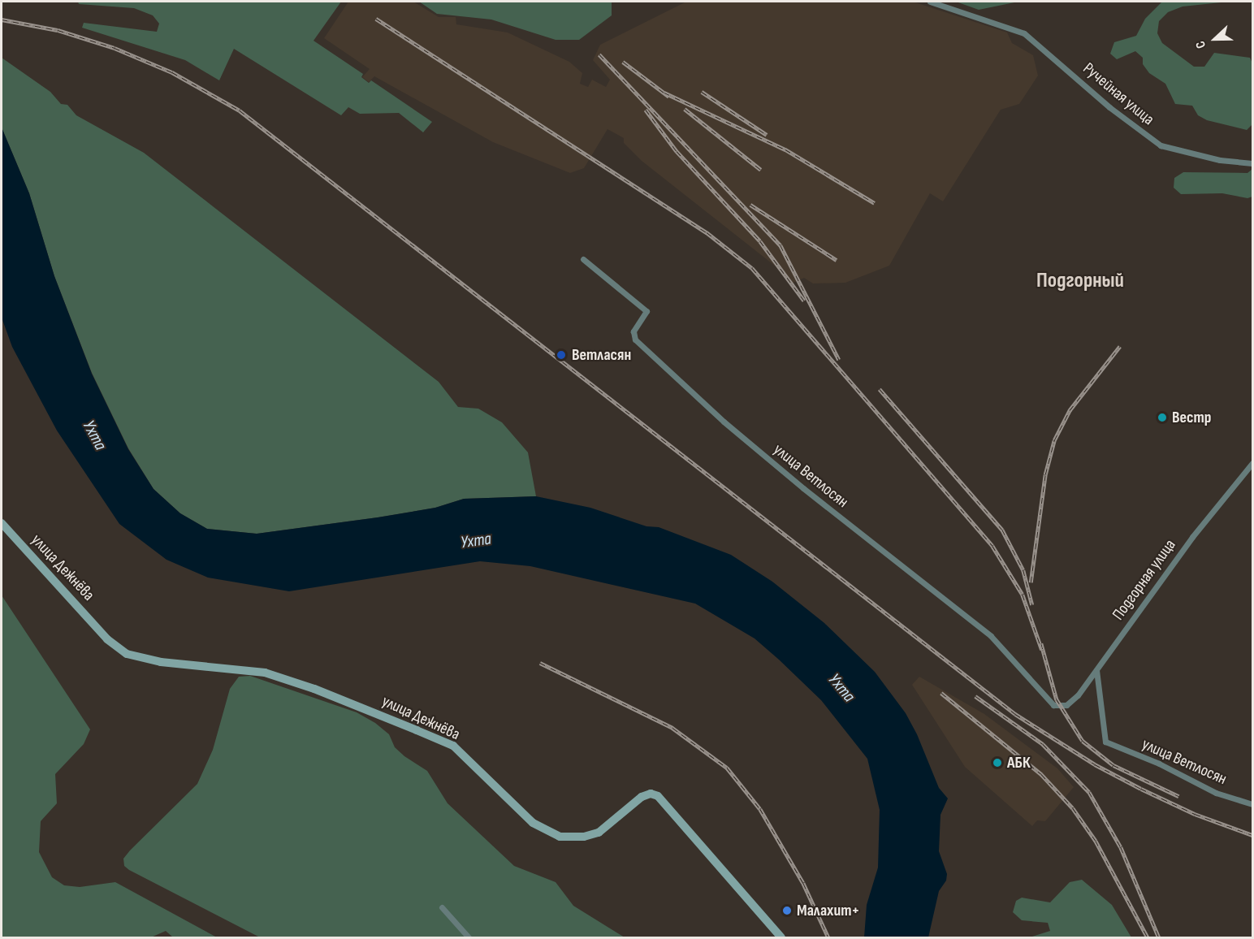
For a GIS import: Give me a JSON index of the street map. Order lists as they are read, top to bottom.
{
  "streets": {
    "street": [
      "Ручейная улица",
      "улица Ветлосян",
      "улица Дежнёва",
      "Подгорная улица"
    ]
  },
  "crossings": [
    ["улица Ветлосян", "Подгорная улица"]
  ],
  "districts": ["Подгорный"],
  "water": ["Ухта"],
  "places": [
    "Ветласян",
    "Вестр",
    "АБК",
    "Малахит+"
  ],
  "north": "left"
}
